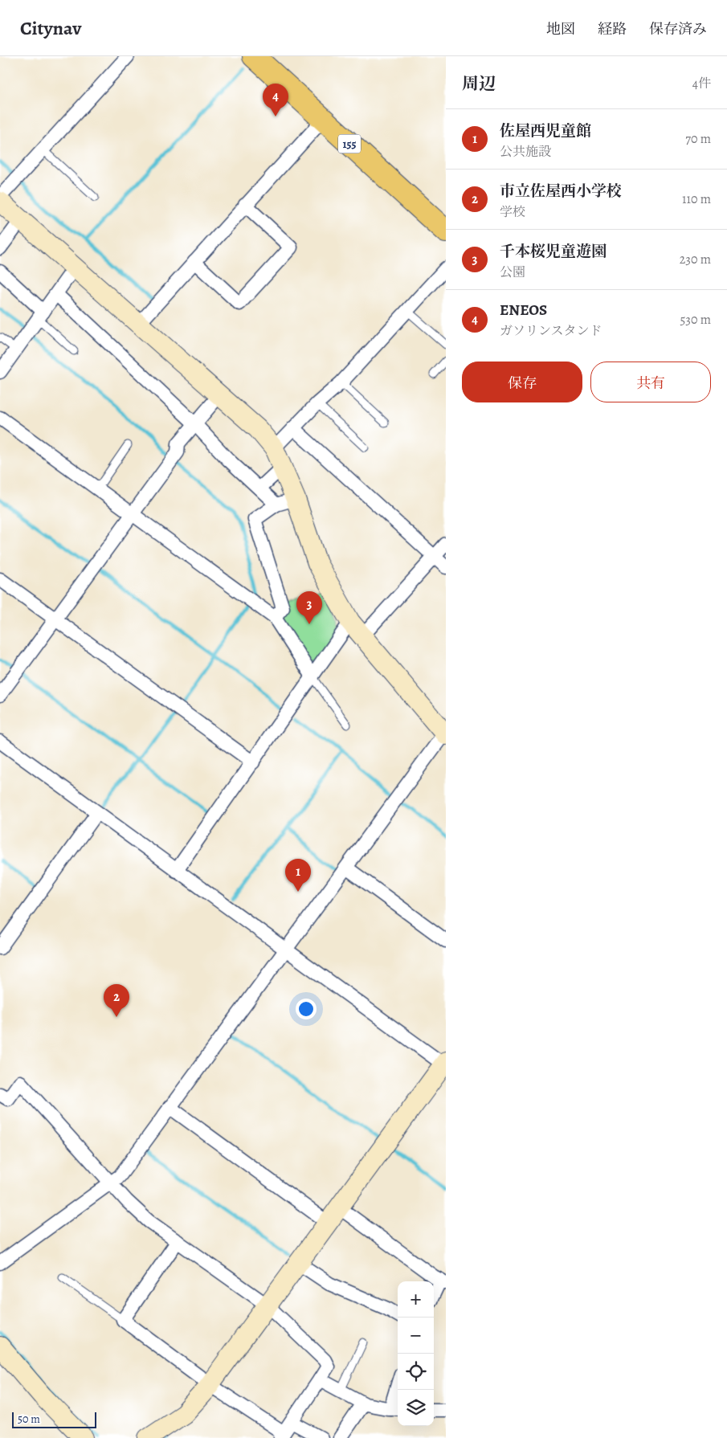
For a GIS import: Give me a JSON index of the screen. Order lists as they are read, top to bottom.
{
  "streets": {
    "highway": ["155"]
  },
  "scale_bar": "50 m",
  "page": {
    "header": "Citynav",
    "nav": ["地図", "経路", "保存済み"],
    "heading": ["周辺", "4件"],
    "pins": [
      "4",
      "3",
      "1",
      "2"
    ],
    "list": [
      {
        "mark": "1",
        "name": "佐屋西児童館",
        "note": "公共施設",
        "value": "70 m"
      },
      {
        "mark": "2",
        "name": "市立佐屋西小学校",
        "note": "学校",
        "value": "110 m"
      },
      {
        "mark": "3",
        "name": "千本桜児童遊園",
        "note": "公園",
        "value": "230 m"
      },
      {
        "mark": "4",
        "name": "ENEOS",
        "note": "ガソリンスタンド",
        "value": "530 m"
      }
    ],
    "buttons": ["保存", "共有"],
    "map_buttons": ["+", "−"],
    "scale": "50 m"
  }
}
